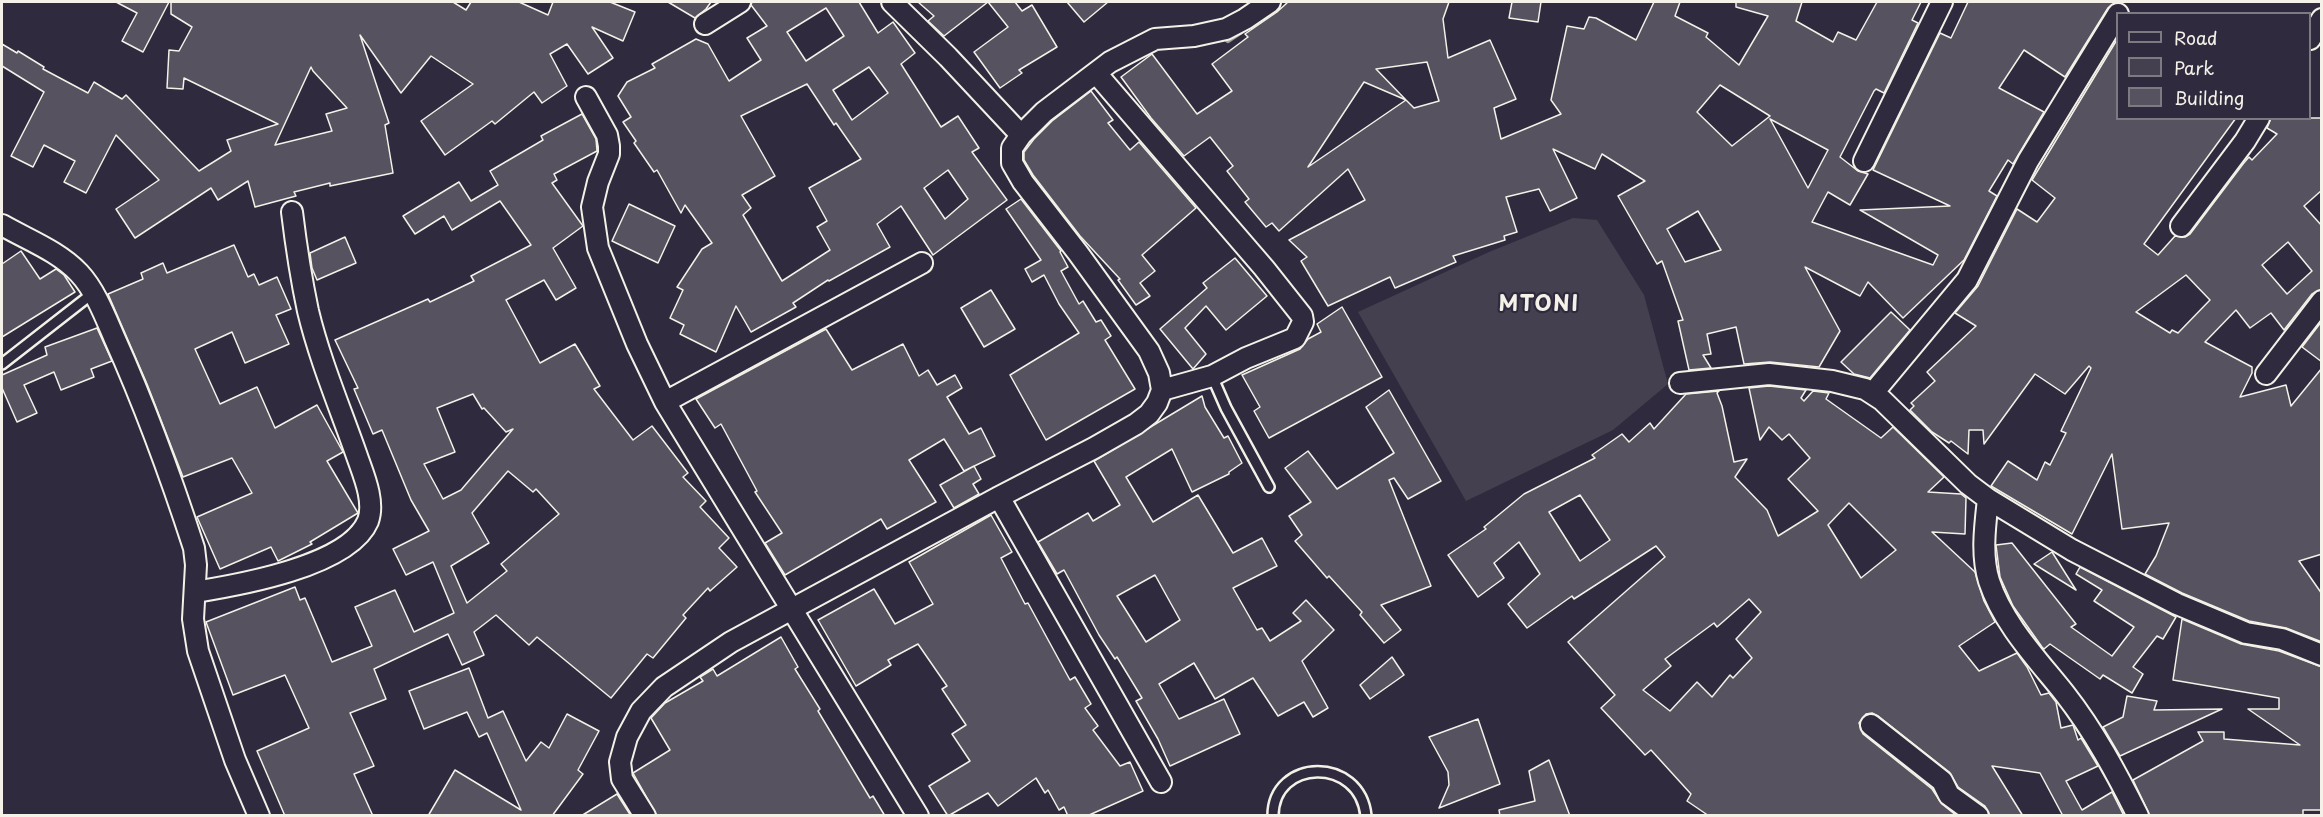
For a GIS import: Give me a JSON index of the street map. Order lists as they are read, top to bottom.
{
  "districts": ["MTONI"],
  "legend": ["Road", "Park", "Building"]
}
